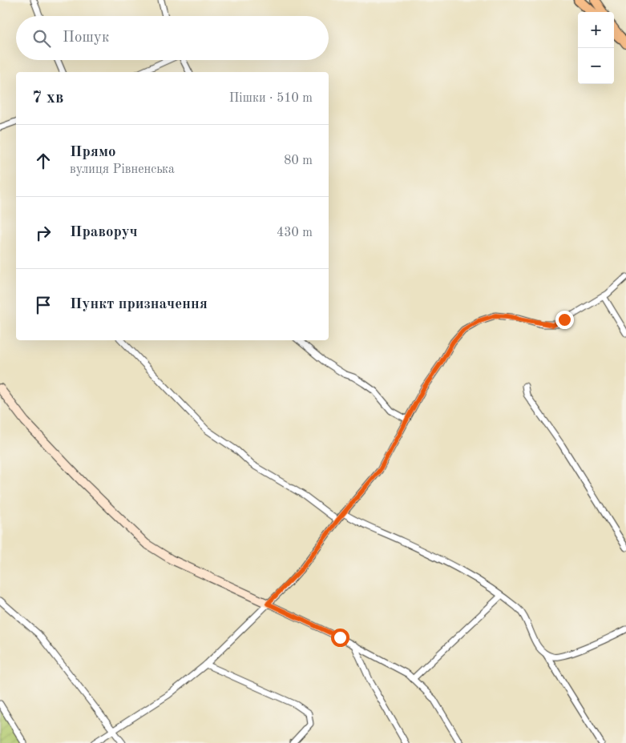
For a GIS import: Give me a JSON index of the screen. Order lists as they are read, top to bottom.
{
  "page": {
    "map_buttons": ["+", "−"],
    "search": "Пошук",
    "heading": ["7 хв", "Пішки · 510 m"],
    "list": [
      ["Прямо", "вулиця Рівненська", "80 m"],
      ["Праворуч", "430 m"],
      "Пункт призначення"
    ]
  }
}
